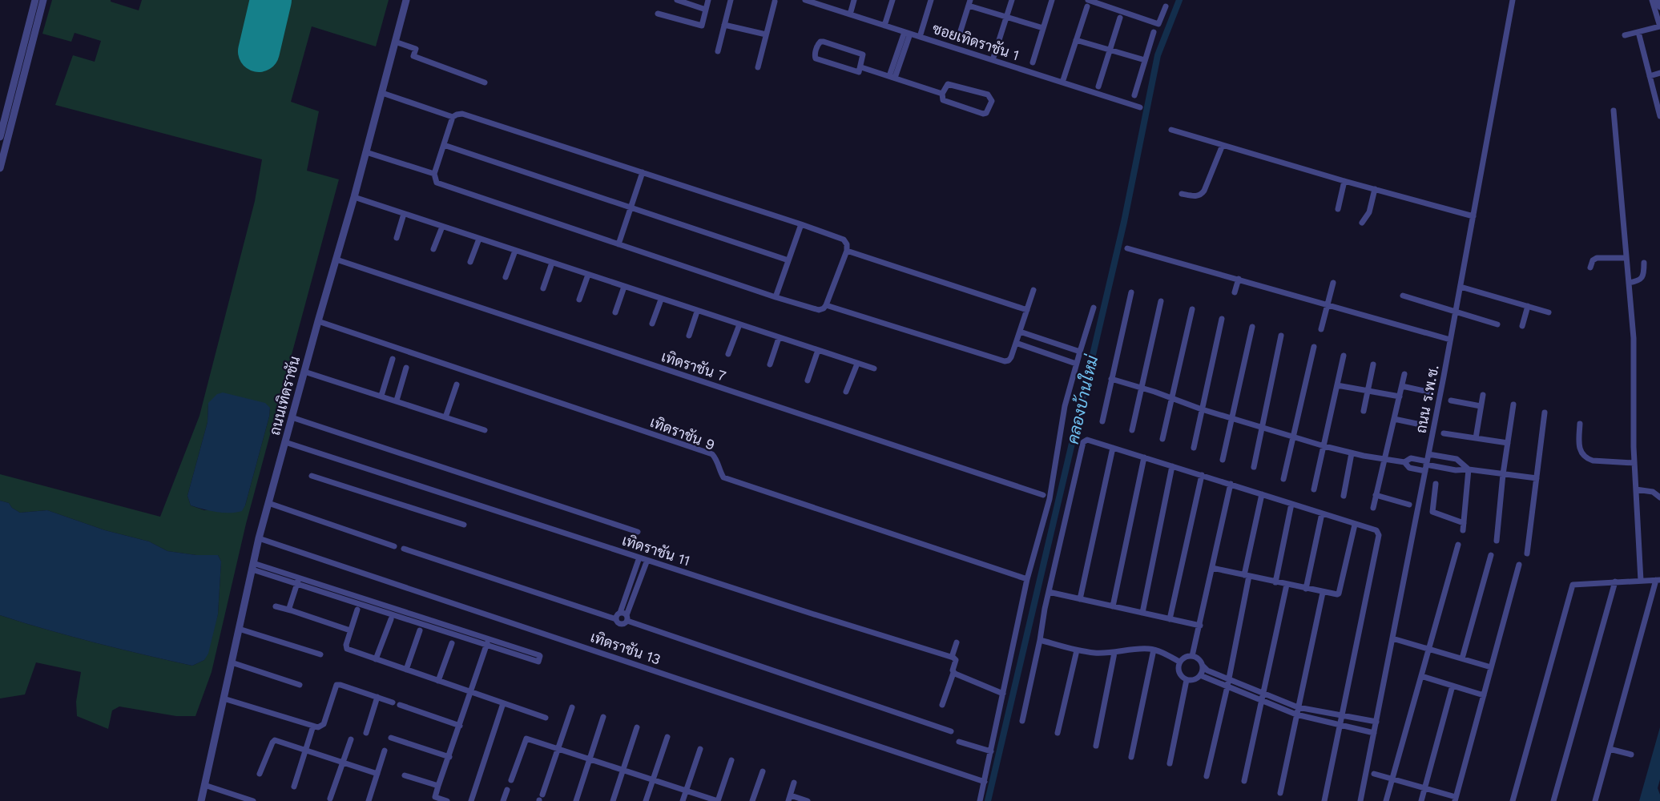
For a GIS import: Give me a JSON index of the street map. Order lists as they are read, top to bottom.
{
  "streets": {
    "street": [
      "ซอยเทิดราชัน 1",
      "เทิดราชัน 7",
      "ถนนเทิดราชัน",
      "ถนน ร.พ.ช.",
      "เทิดราชัน 9",
      "เทิดราชัน 11",
      "เทิดราชัน 13"
    ]
  },
  "crossings": [
    ["เทิดราชัน 7", "ถนนเทิดราชัน"],
    ["ถนนเทิดราชัน", "เทิดราชัน 9"],
    ["ถนนเทิดราชัน", "เทิดราชัน 11"],
    ["ถนนเทิดราชัน", "เทิดราชัน 13"]
  ],
  "water": ["คลองบ้านใหม่"]
}
